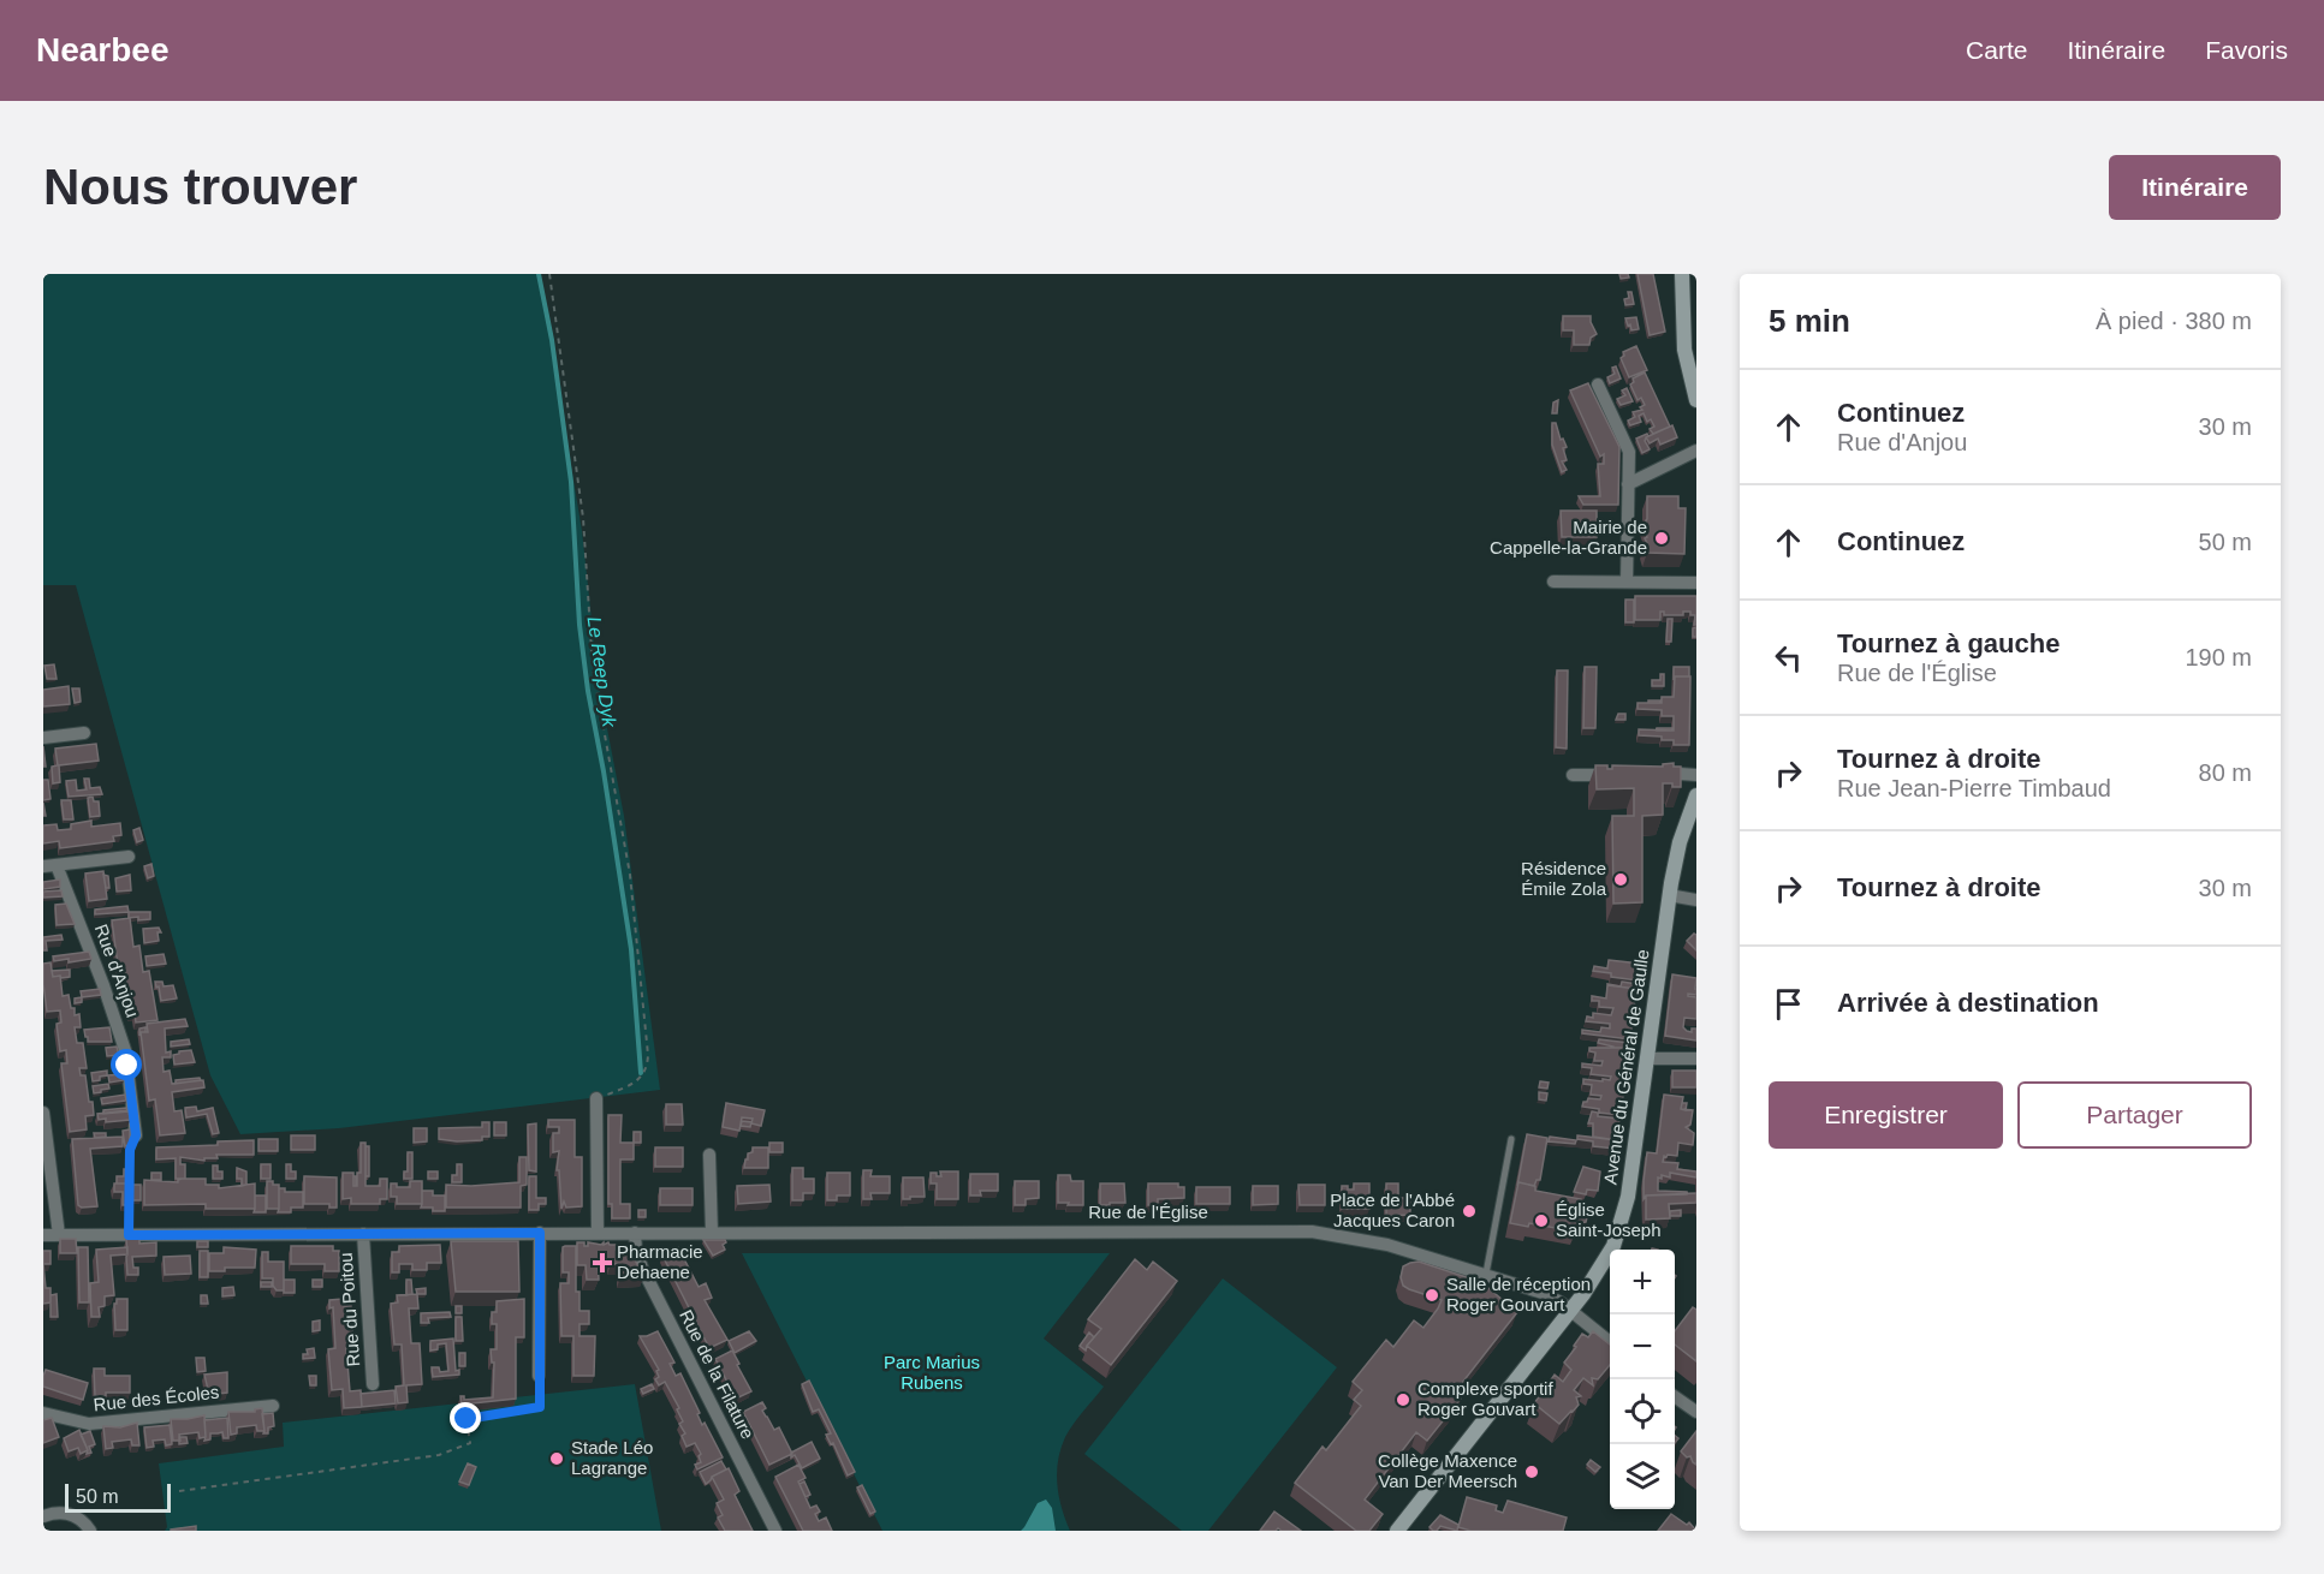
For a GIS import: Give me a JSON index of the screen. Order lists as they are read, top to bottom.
{
  "streets": {
    "street": [
      "Rue d'Anjou",
      "Avenue du Général de Gaulle",
      "Rue de l'Église",
      "Rue du Poitou",
      "Rue de la Filature",
      "Rue des Écoles"
    ]
  },
  "crossings": [
    ["Avenue du Général de Gaulle", "Rue de l'Église"],
    ["Rue de l'Église", "Rue du Poitou"],
    ["Rue de l'Église", "Rue de la Filature"]
  ],
  "water": ["Le Reep Dyk"],
  "parks": ["Parc Marius Rubens"],
  "places": {
    "other": [
      "Mairie de Cappelle-la-Grande",
      "Résidence Émile Zola",
      "Place de l'Abbé Jacques Caron",
      "Église Saint-Joseph",
      "Salle de réception Roger Gouvart",
      "Complexe sportif Roger Gouvart",
      "Stade Léo Lagrange",
      "Collège Maxence Van Der Meersch"
    ],
    "health": ["Pharmacie Dehaene"]
  },
  "scale_bar": "50 m",
  "page": {
    "header": "Nearbee",
    "nav": ["Carte", "Itinéraire", "Favoris"],
    "buttons": [
      "Itinéraire",
      ["Enregistrer", "Partager"]
    ],
    "title": "Nous trouver",
    "heading": ["5 min", "À pied · 380 m"],
    "list": [
      ["Continuez", "Rue d'Anjou", "30 m"],
      ["Continuez", "50 m"],
      ["Tournez à gauche", "Rue de l'Église", "190 m"],
      ["Tournez à droite", "Rue Jean-Pierre Timbaud", "80 m"],
      ["Tournez à droite", "30 m"],
      "Arrivée à destination"
    ],
    "map_buttons": ["+", "−"],
    "scale": "50 m"
  }
}
